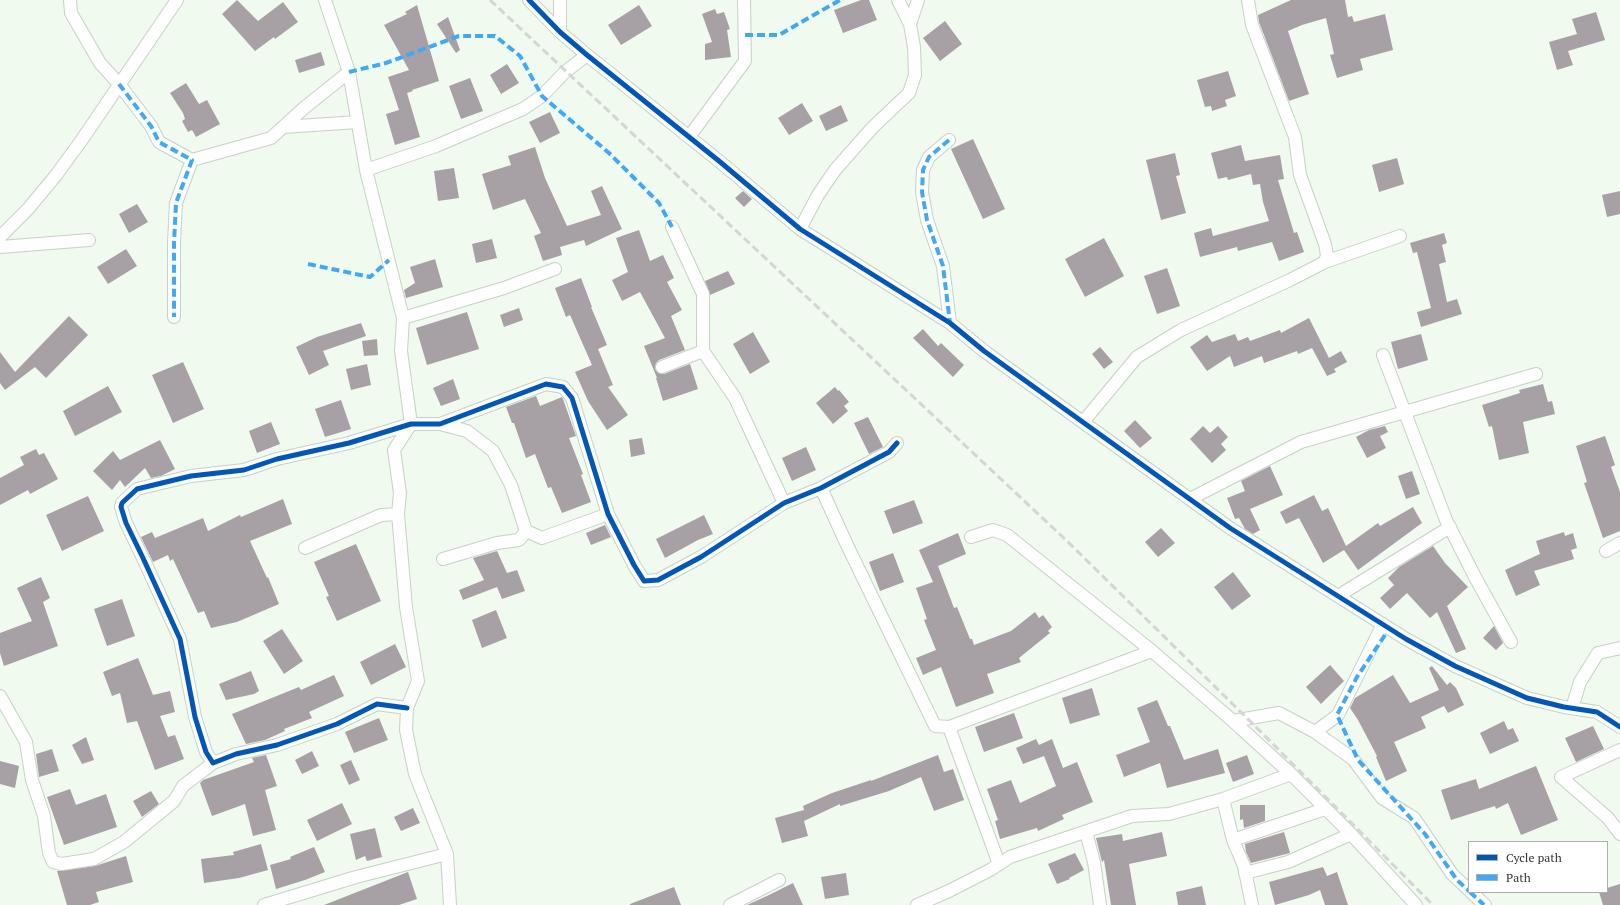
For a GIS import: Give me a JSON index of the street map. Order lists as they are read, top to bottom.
{
  "legend": ["Cycle path", "Path"]
}
